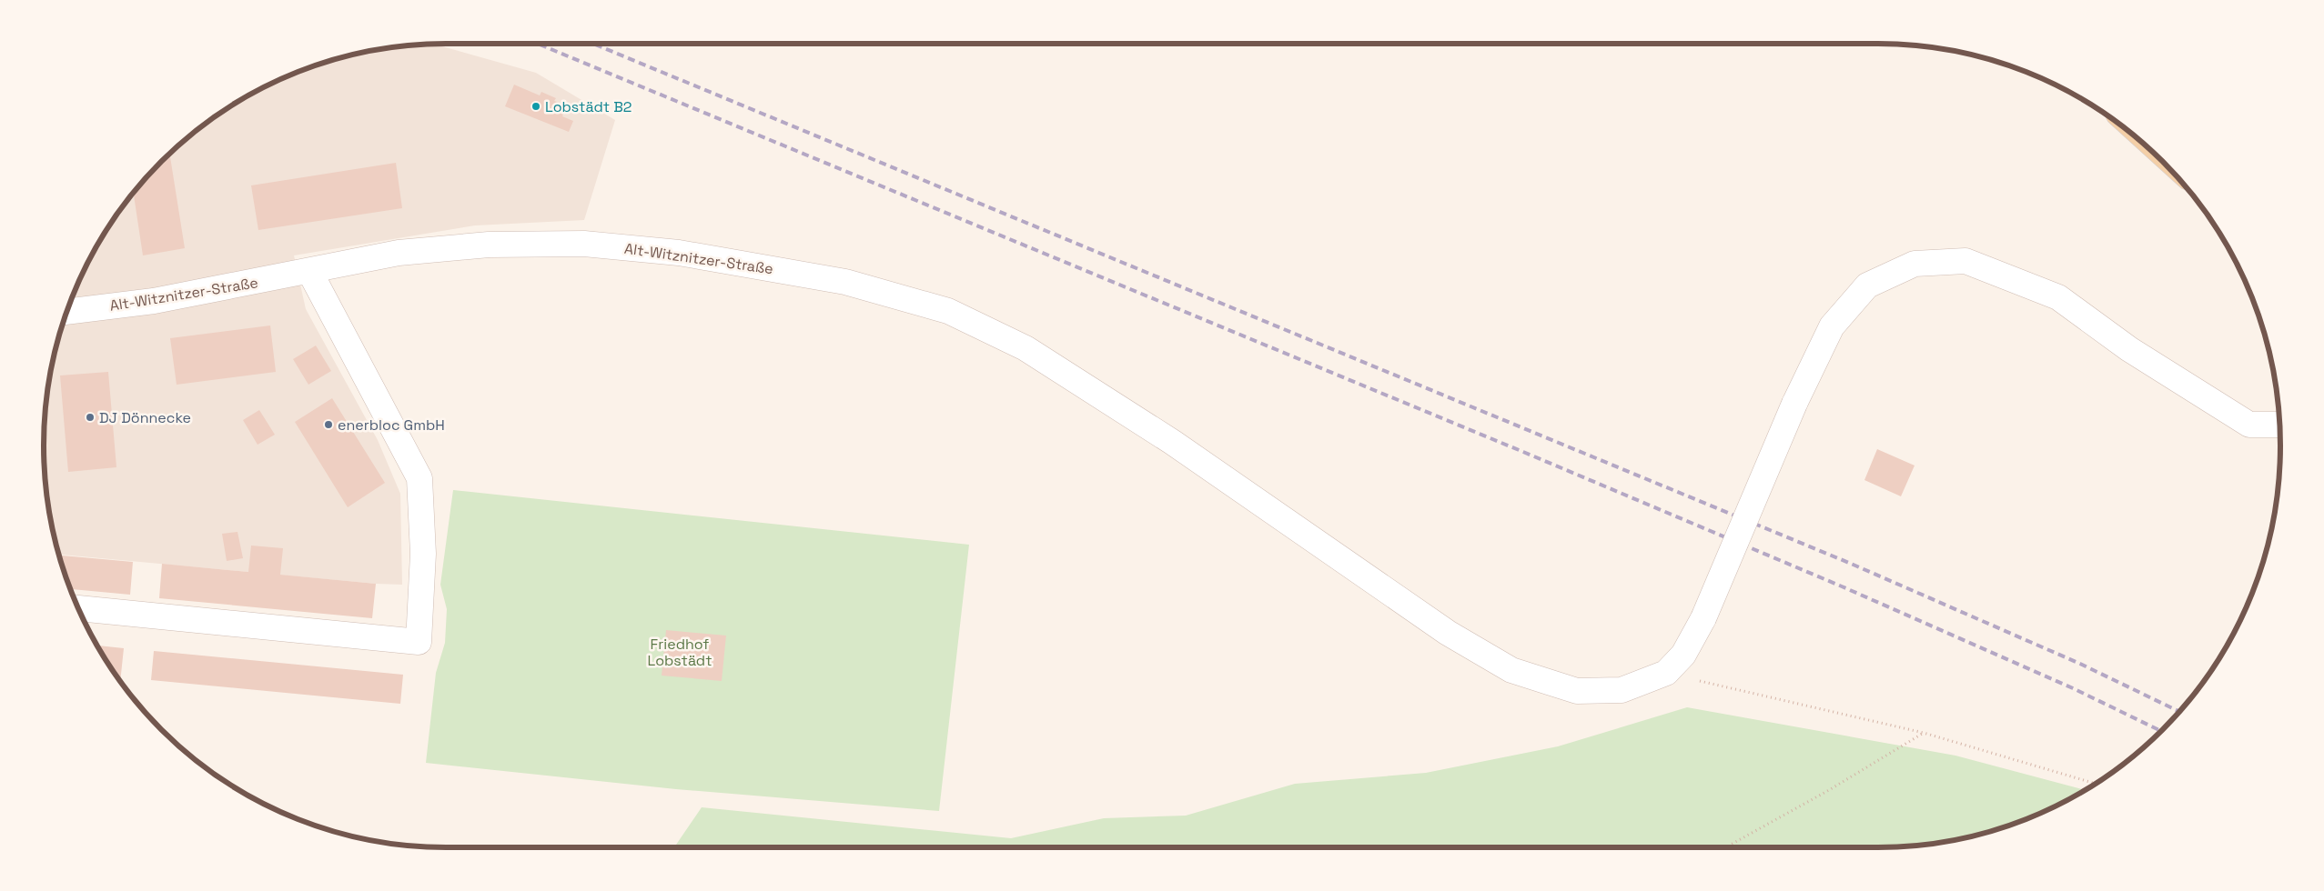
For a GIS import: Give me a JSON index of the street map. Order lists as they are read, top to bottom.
{
  "streets": {
    "street": ["Alt-Witznitzer-Straße"]
  },
  "parks": ["Friedhof Lobstädt"],
  "places": ["Lobstädt B2", "DJ Dönnecke", "enerbloc GmbH"]
}
